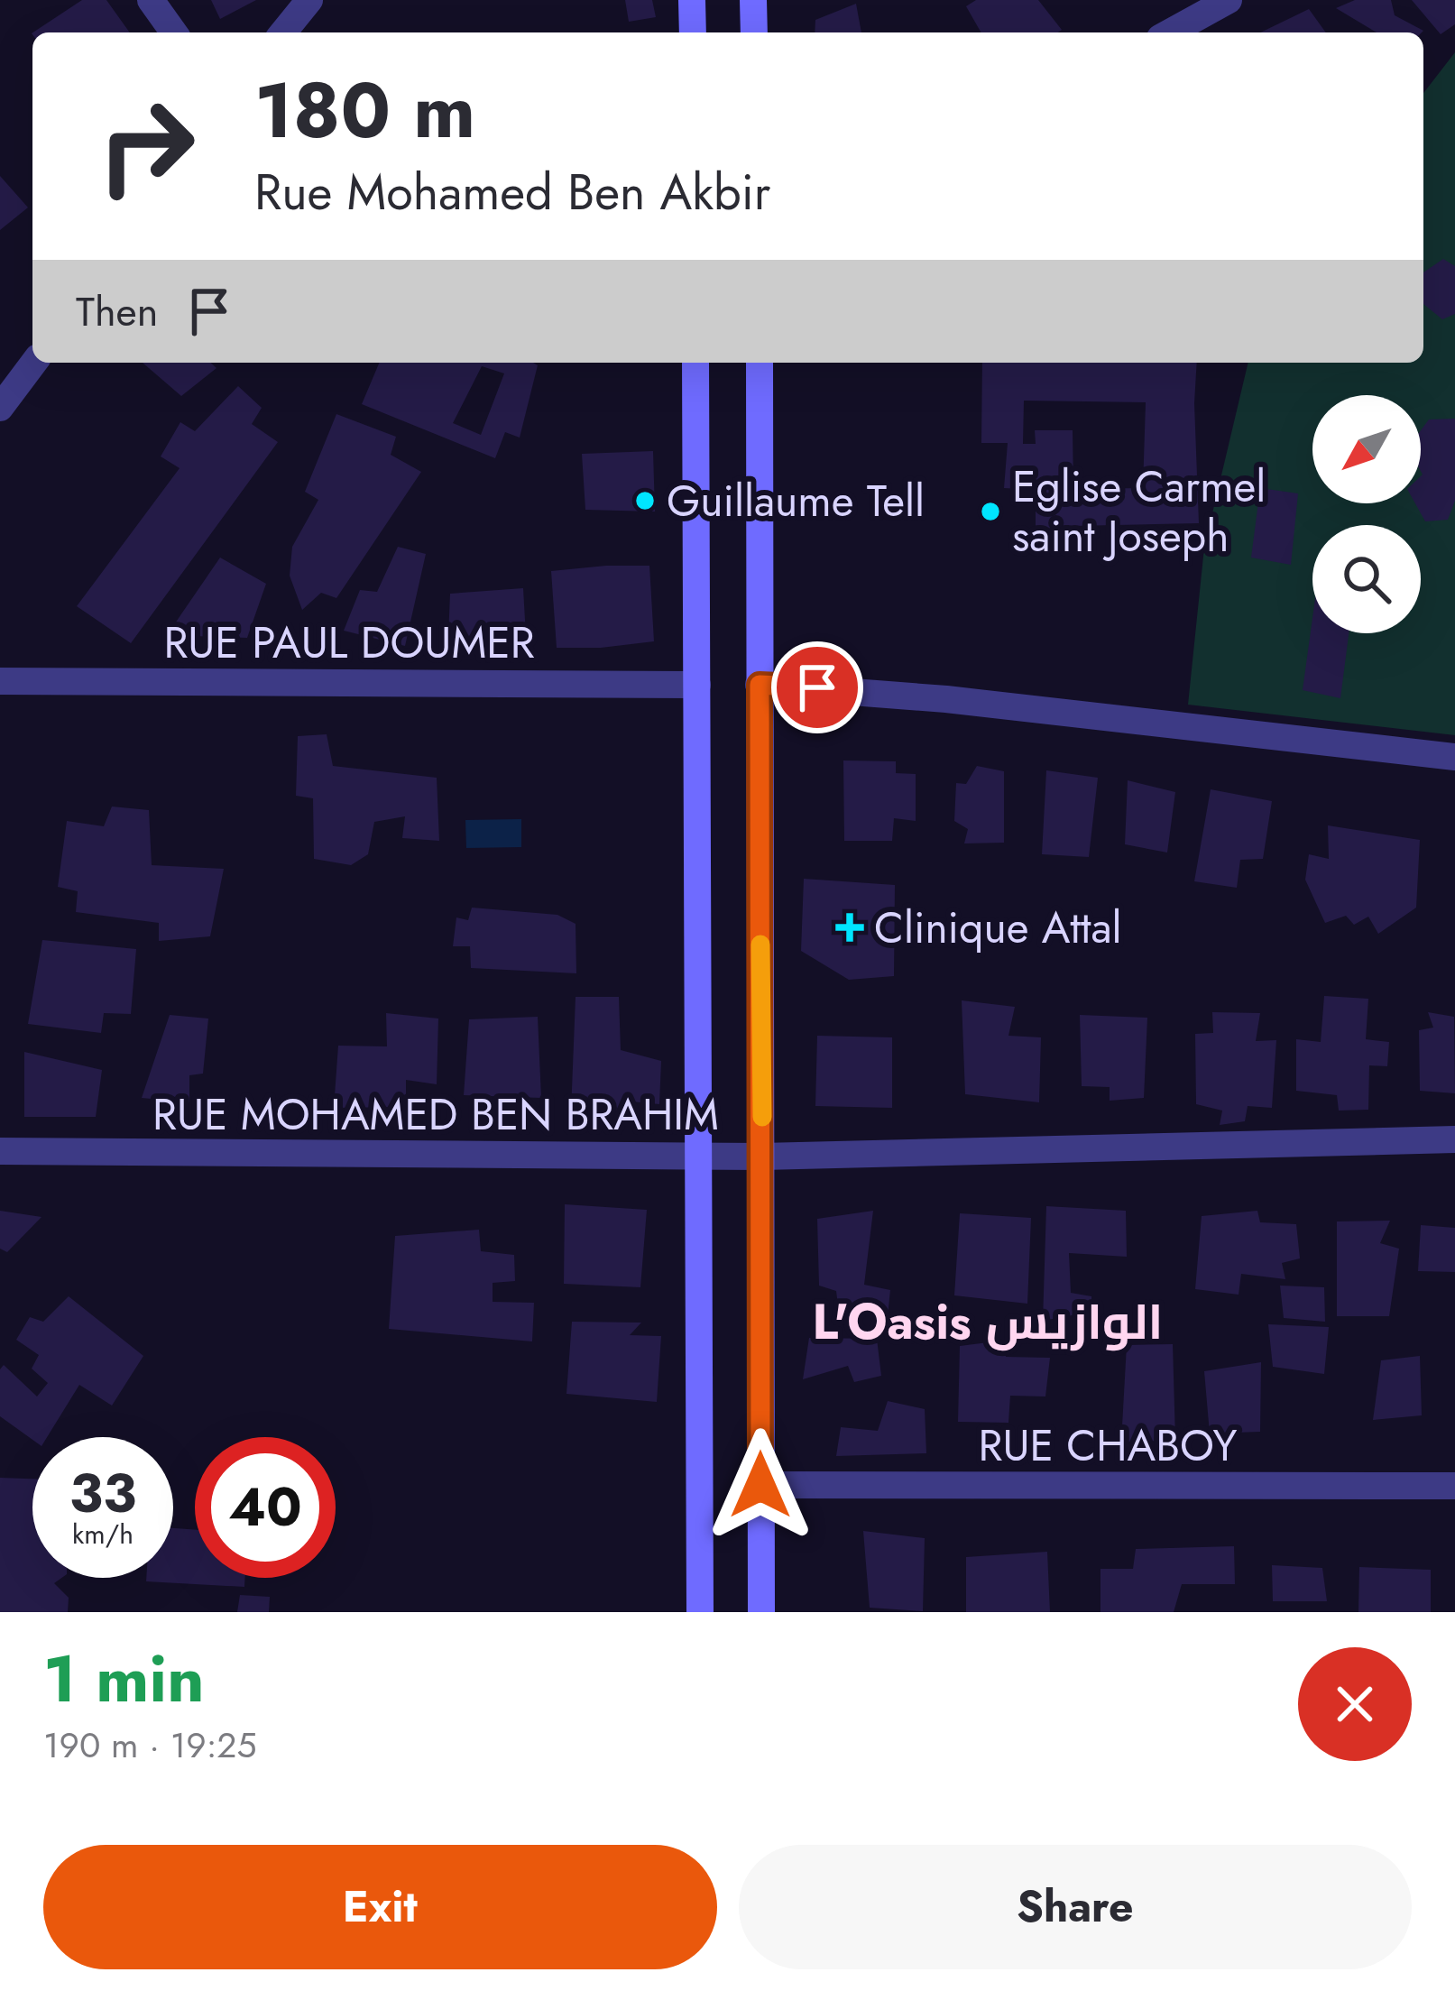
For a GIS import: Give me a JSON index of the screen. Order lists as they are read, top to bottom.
{
  "streets": {
    "street": ["RUE PAUL DOUMER", "RUE MOHAMED BEN BRAHIM", "RUE CHABOY"]
  },
  "districts": ["L'Oasis الوازيس"],
  "places": {
    "other": ["Guillaume Tell", "Eglise Carmel saint Joseph"],
    "health": ["Clinique Attal"]
  },
  "north": "bottom left",
  "page": {
    "turn": ["180 m", "Rue Mohamed Ben Akbir"],
    "then": "Then",
    "speed": "33 km/h",
    "limit": "40",
    "heading": ["1 min", "190 m · 19:25"],
    "buttons": ["Exit", "Share"]
  }
}
